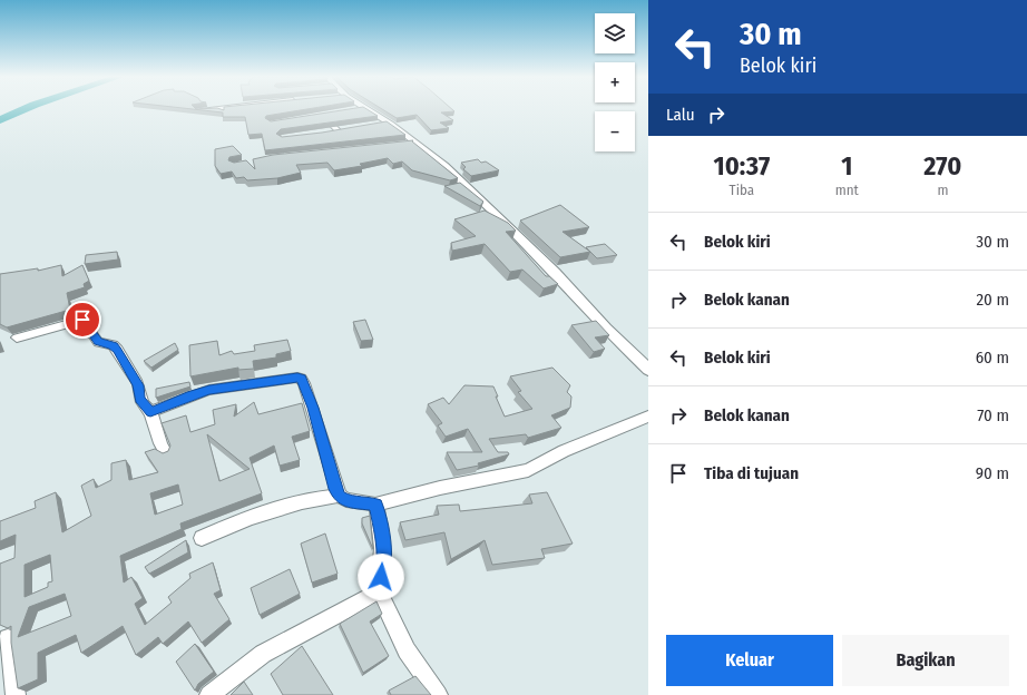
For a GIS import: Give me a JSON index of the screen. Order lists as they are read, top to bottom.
{
  "page": {
    "turn": ["30 m", "Belok kiri"],
    "map_buttons": ["+", "−"],
    "then": "Lalu",
    "eta": [
      "10:37",
      "Tiba",
      "1",
      "mnt",
      "270",
      "m"
    ],
    "list": [
      {
        "name": "Belok kiri",
        "value": "30 m"
      },
      {
        "name": "Belok kanan",
        "value": "20 m"
      },
      {
        "name": "Belok kiri",
        "value": "60 m"
      },
      {
        "name": "Belok kanan",
        "value": "70 m"
      },
      {
        "name": "Tiba di tujuan",
        "value": "90 m"
      }
    ],
    "buttons": ["Keluar", "Bagikan"]
  }
}
